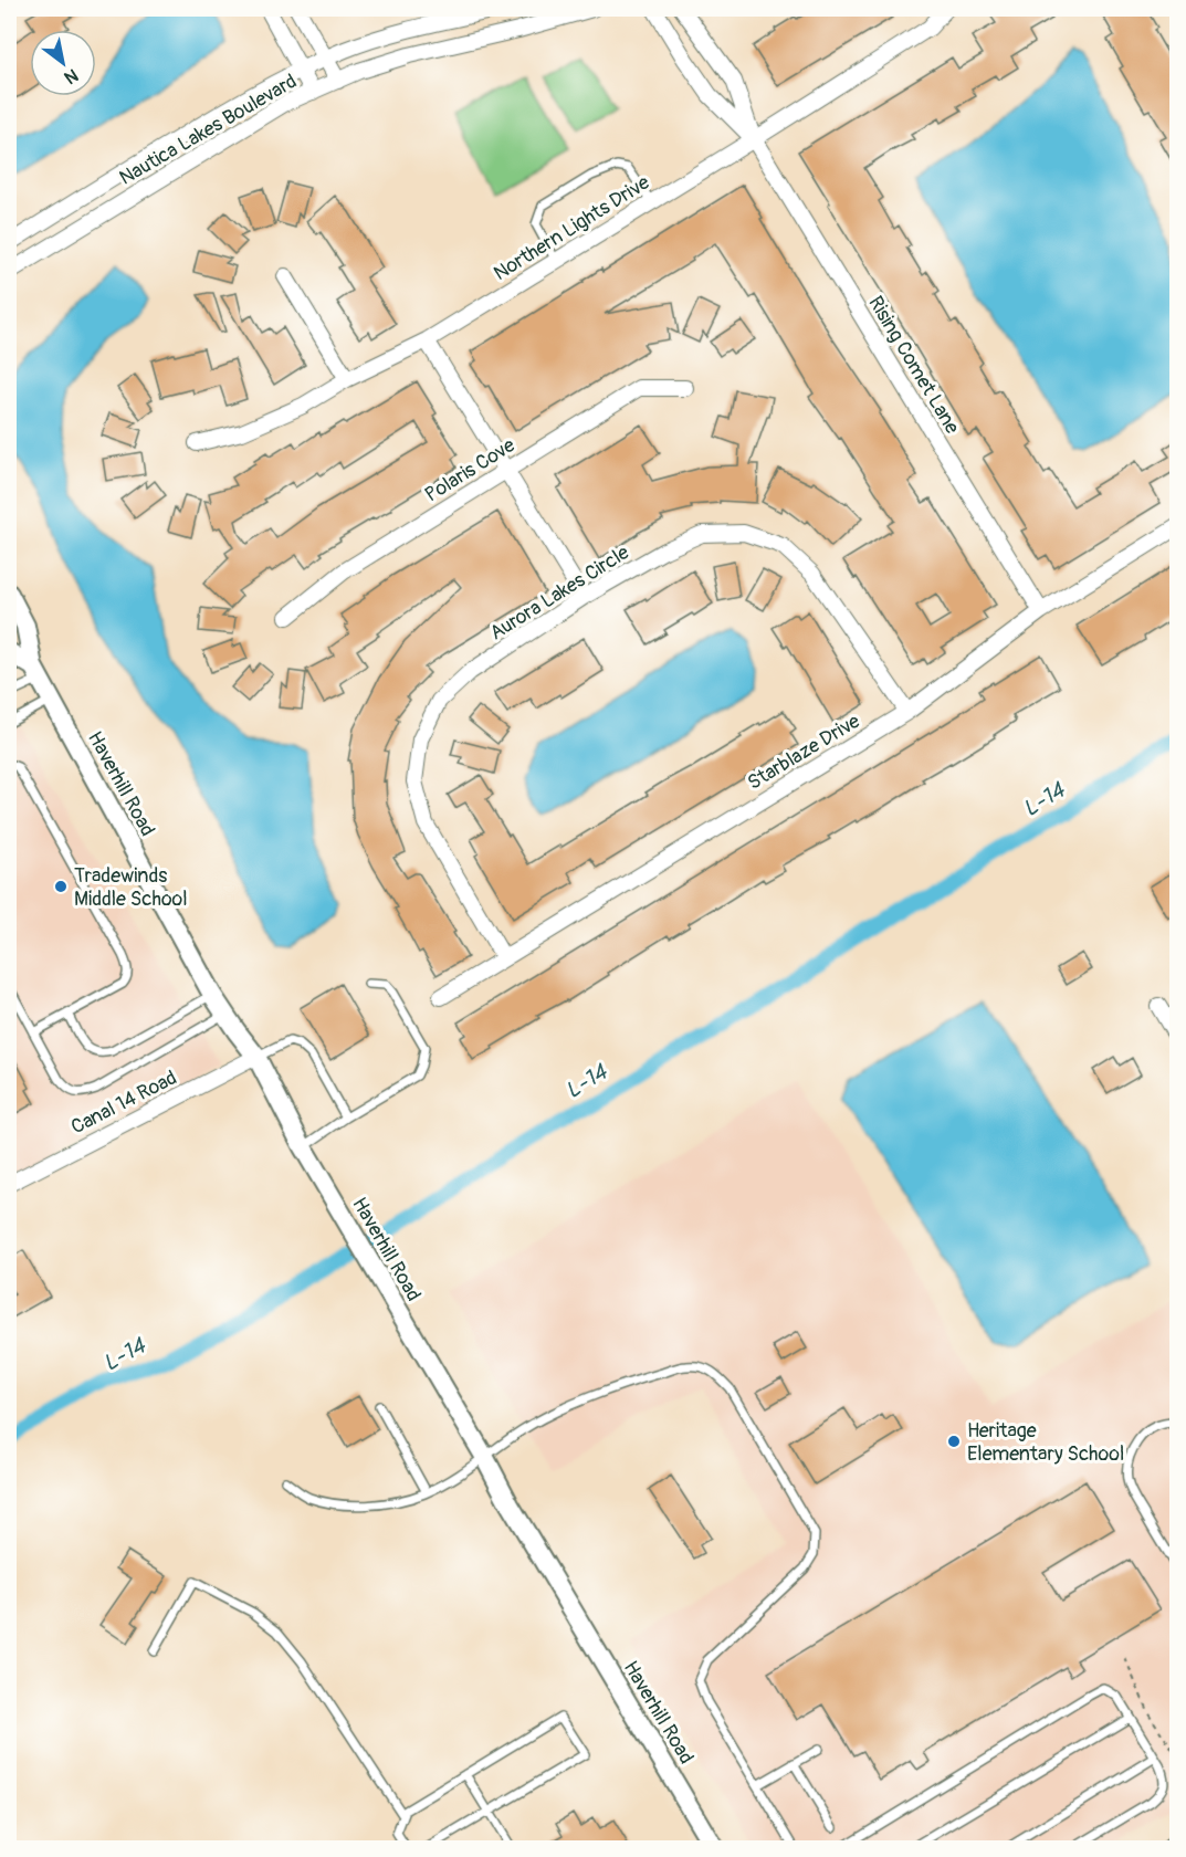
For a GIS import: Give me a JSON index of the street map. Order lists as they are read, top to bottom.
{
  "streets": {
    "street": [
      "Nautica Lakes Boulevard",
      "Northern Lights Drive",
      "Rising Comet Lane",
      "Polaris Cove",
      "Aurora Lakes Circle",
      "Starblaze Drive",
      "Haverhill Road",
      "Canal 14 Road"
    ]
  },
  "crossings": [
    ["Northern Lights Drive", "Rising Comet Lane"],
    ["Rising Comet Lane", "Starblaze Drive"],
    ["Aurora Lakes Circle", "Starblaze Drive"],
    ["Haverhill Road", "Canal 14 Road"]
  ],
  "water": ["L-14"],
  "places": ["Tradewinds Middle School", "Heritage Elementary School"],
  "north": "bottom right"
}
